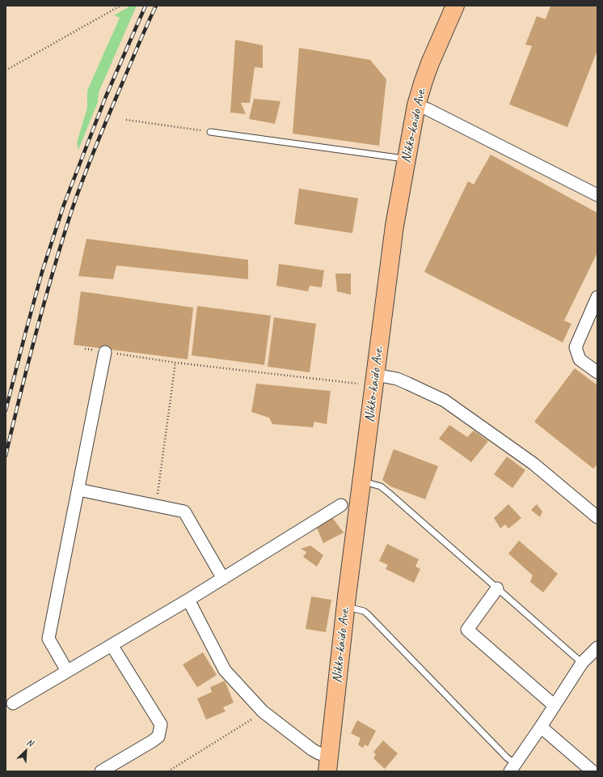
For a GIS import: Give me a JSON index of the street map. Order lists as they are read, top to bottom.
{
  "streets": {
    "highway": ["Nikko-kaido Ave."]
  },
  "north": "top right"
}
